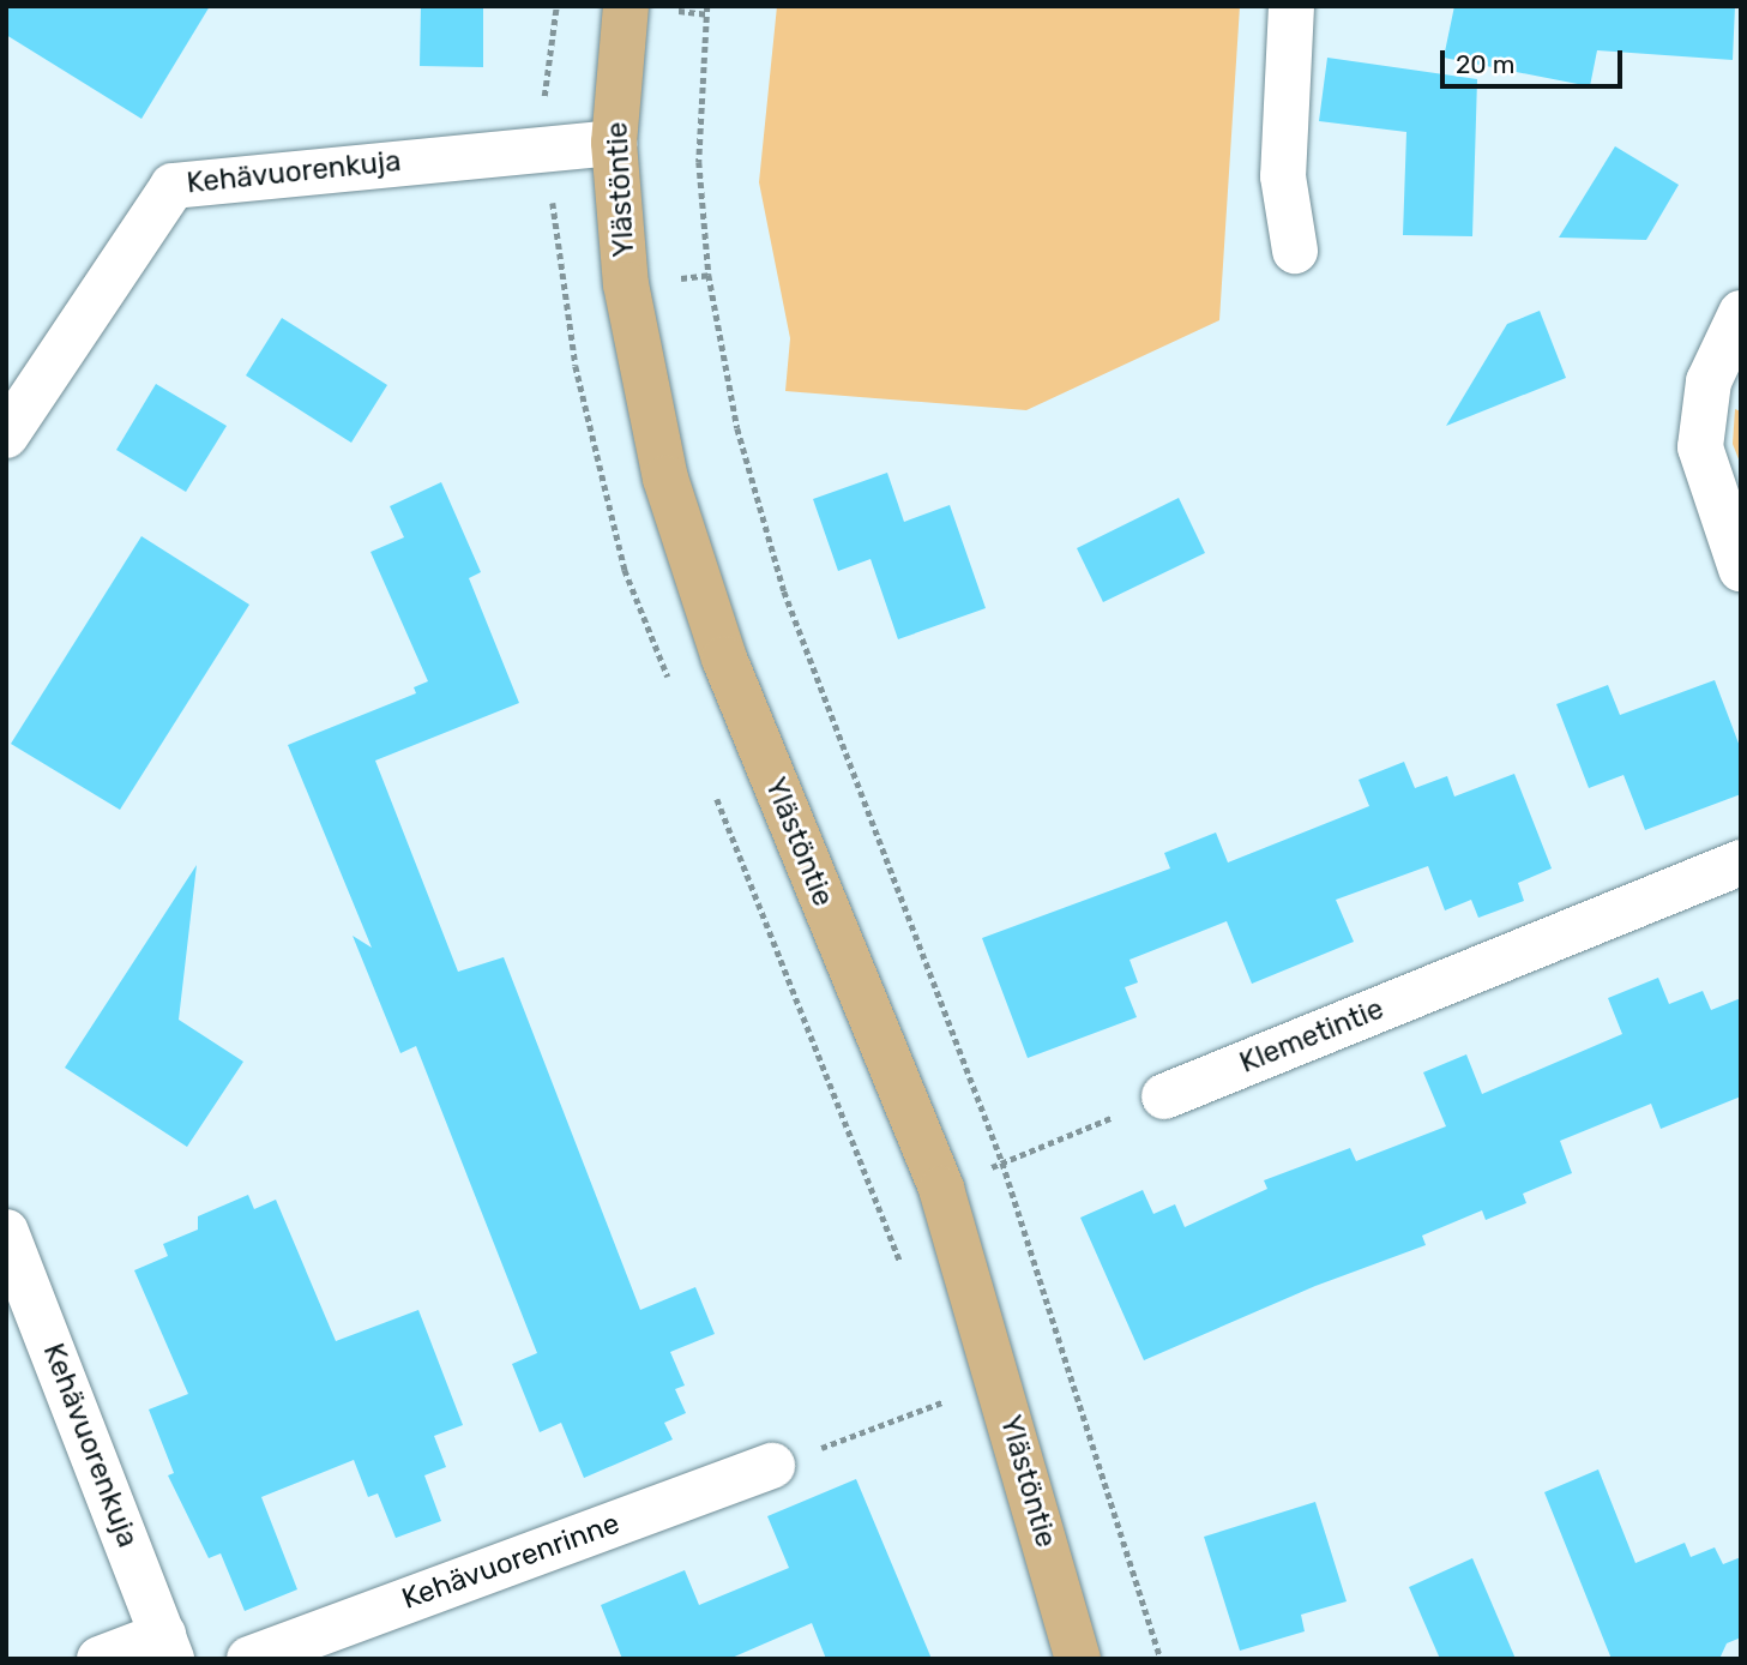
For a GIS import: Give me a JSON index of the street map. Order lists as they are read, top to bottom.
{
  "streets": {
    "main road": ["Ylästöntie"],
    "street": ["Kehävuorenkuja", "Klemetintie", "Kehävuorenrinne"]
  },
  "crossings": [
    ["Kehävuorenkuja", "Ylästöntie"]
  ],
  "scale_bar": "20 m"
}
